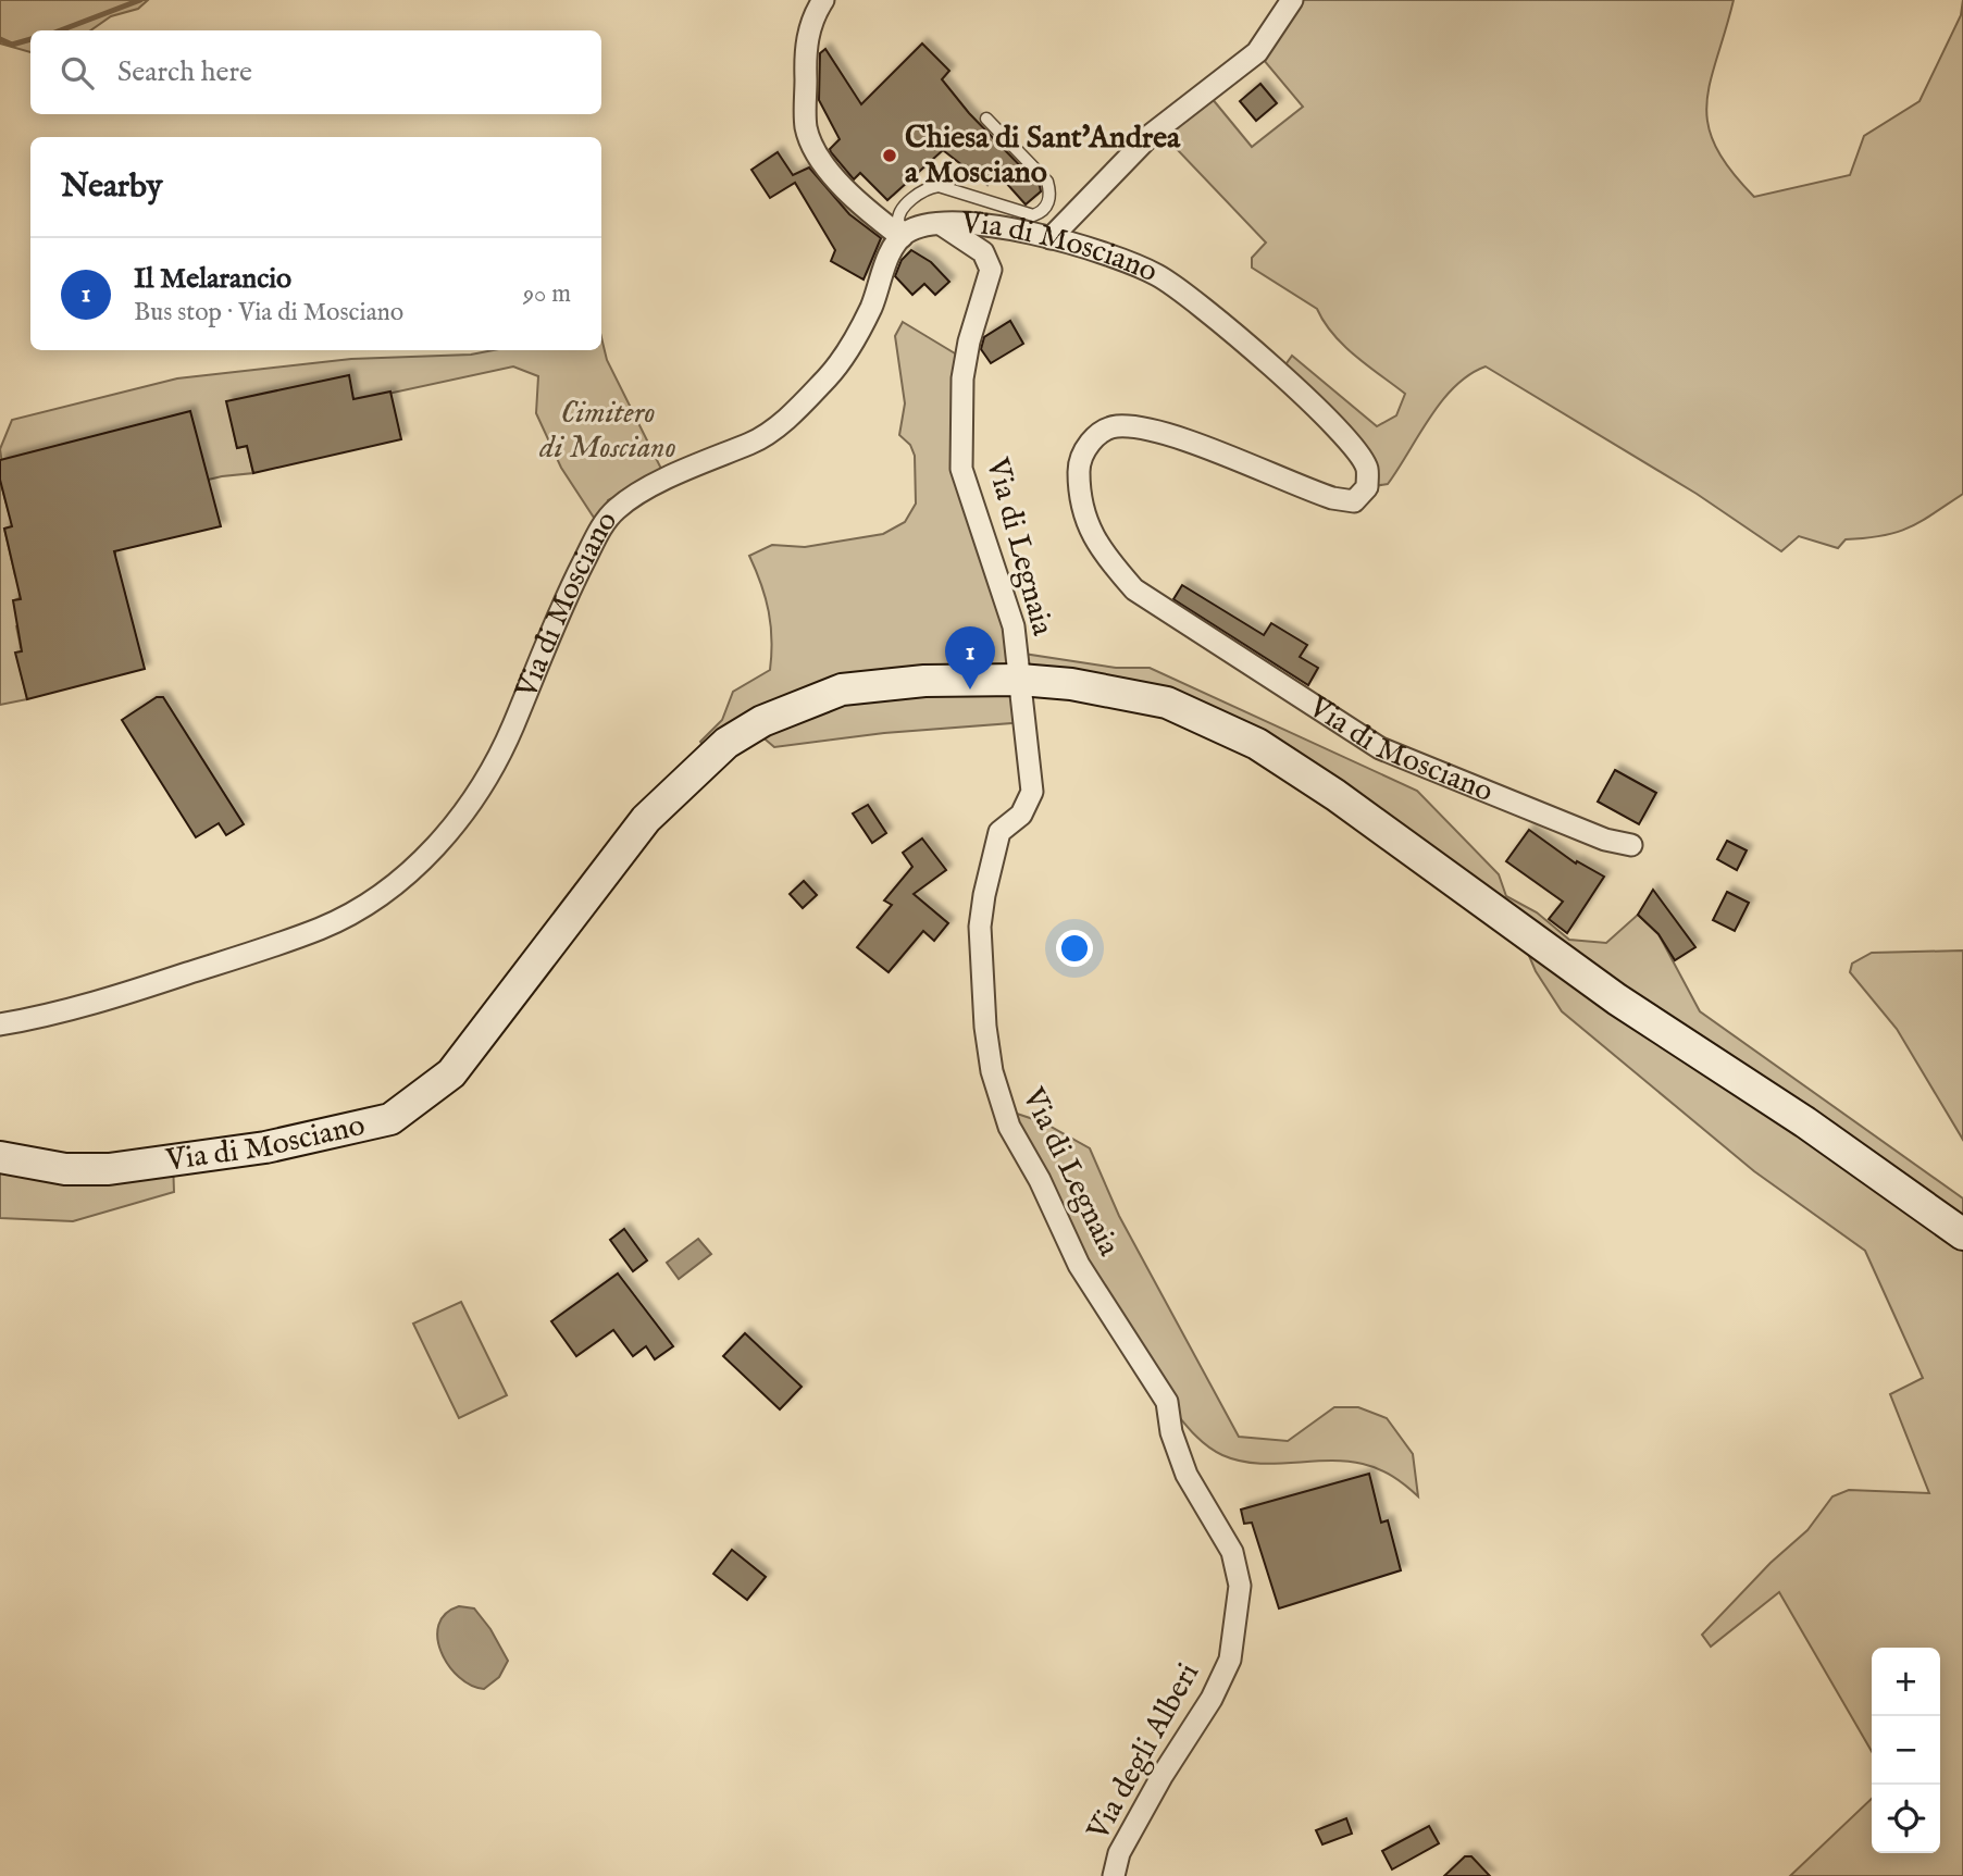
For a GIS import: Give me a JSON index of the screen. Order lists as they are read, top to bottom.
{
  "streets": {
    "main road": ["Via di Mosciano"],
    "street": ["Via di Legnaia", "Via degli Alberi"]
  },
  "crossings": [
    ["Via di Mosciano", "Via di Legnaia"],
    ["Via di Legnaia", "Via degli Alberi"]
  ],
  "parks": ["Cimitero di Mosciano"],
  "places": ["Chiesa di Sant'Andrea a Mosciano"],
  "page": {
    "search": "Search here",
    "heading": "Nearby",
    "list": [
      {
        "mark": "1",
        "name": "Il Melarancio",
        "note": "Bus stop · Via di Mosciano",
        "value": "90 m"
      }
    ],
    "pins": "1",
    "map_buttons": ["+", "−"]
  }
}
